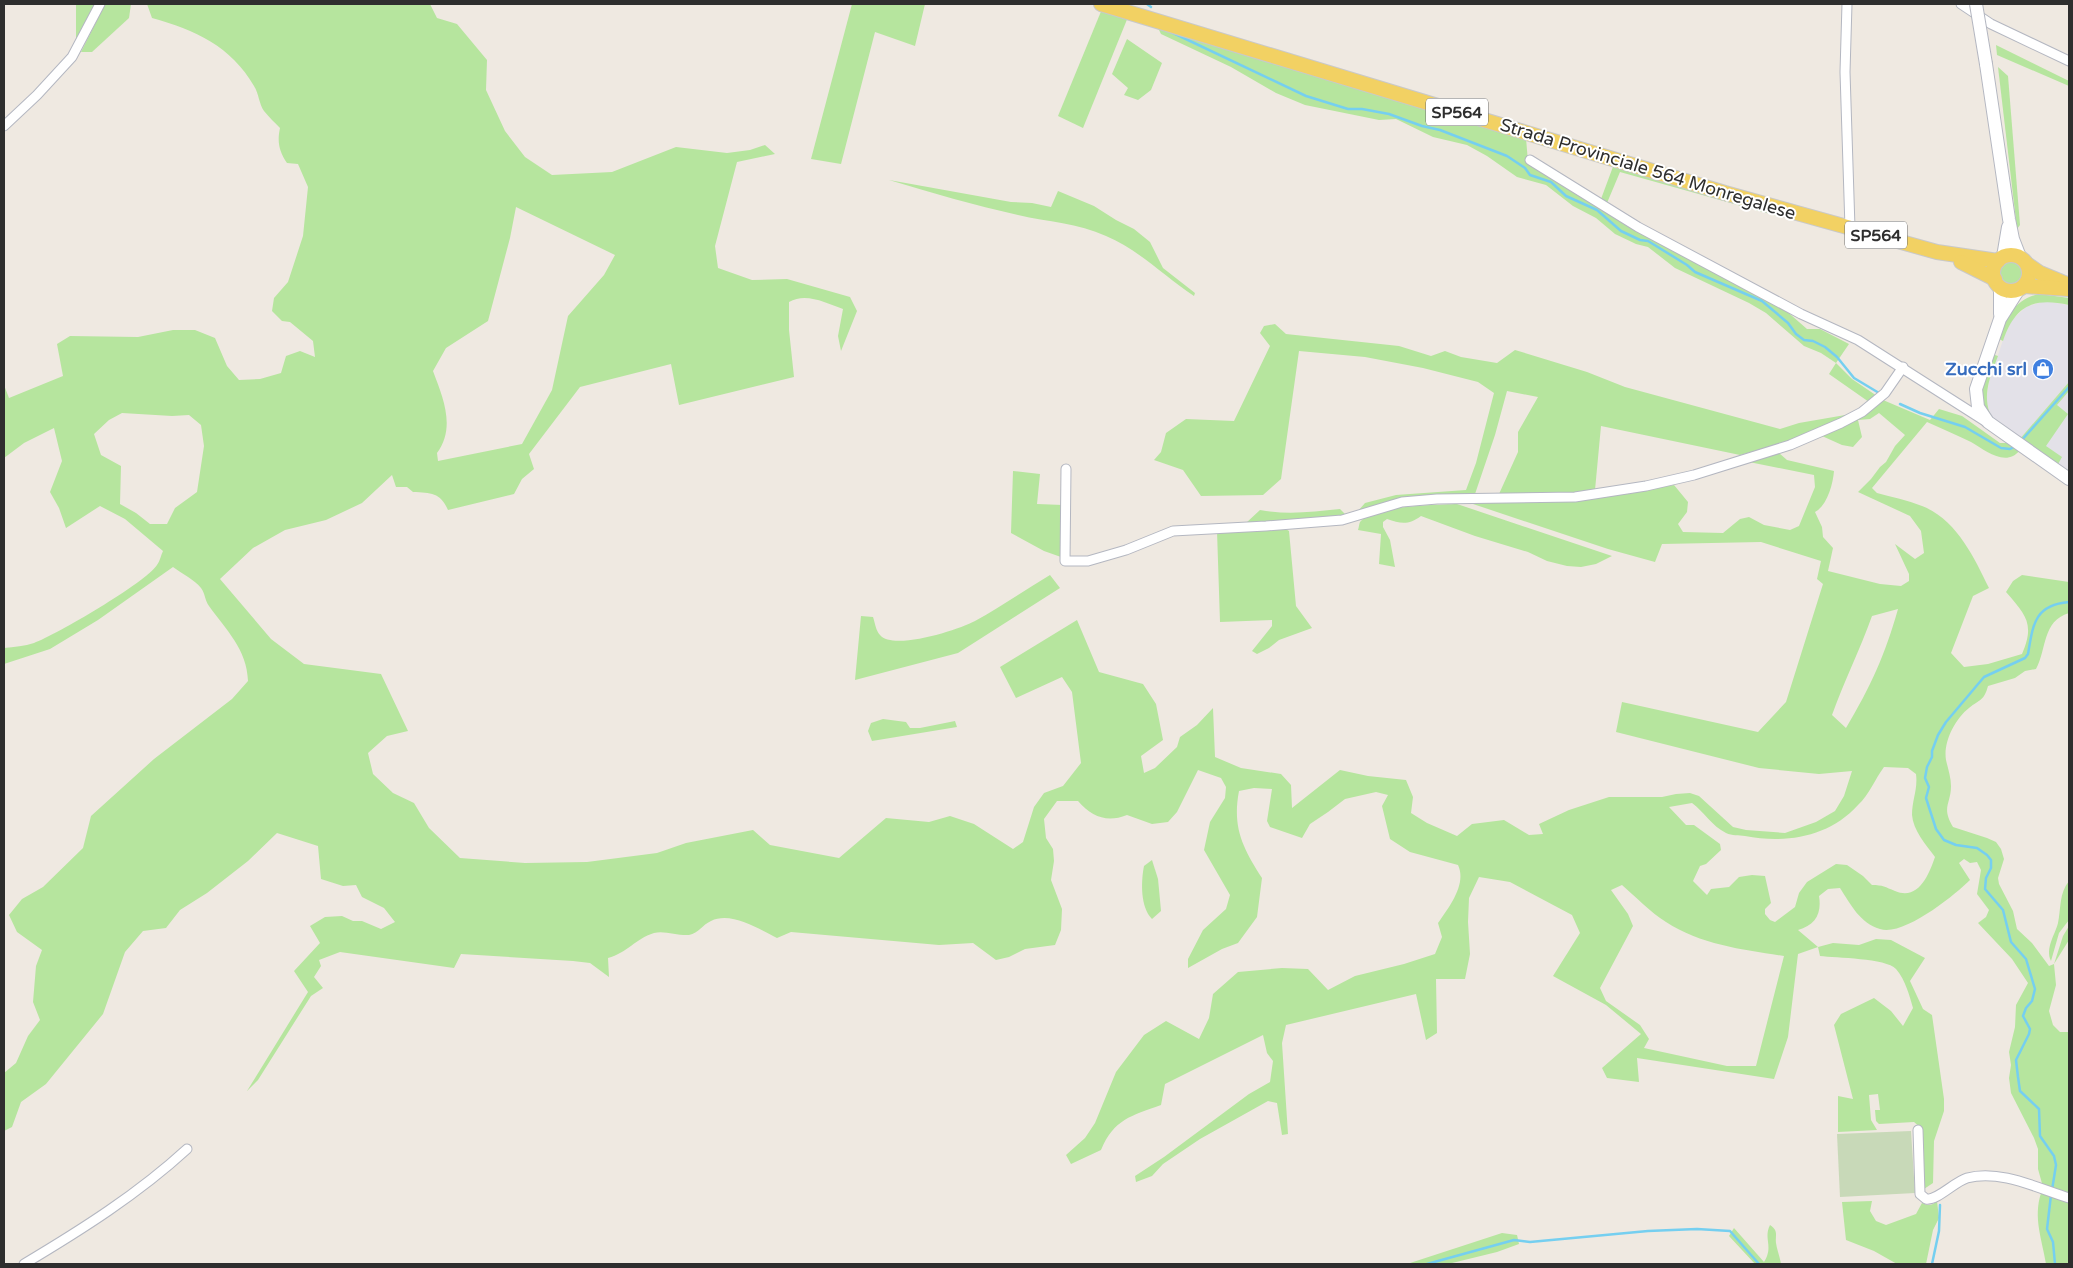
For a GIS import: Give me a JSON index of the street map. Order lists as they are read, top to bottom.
{
  "streets": {
    "main road": ["SP564", "Strada Provinciale 564 Monregalese"]
  },
  "places": {
    "shop": ["Zucchi srl"]
  }
}
